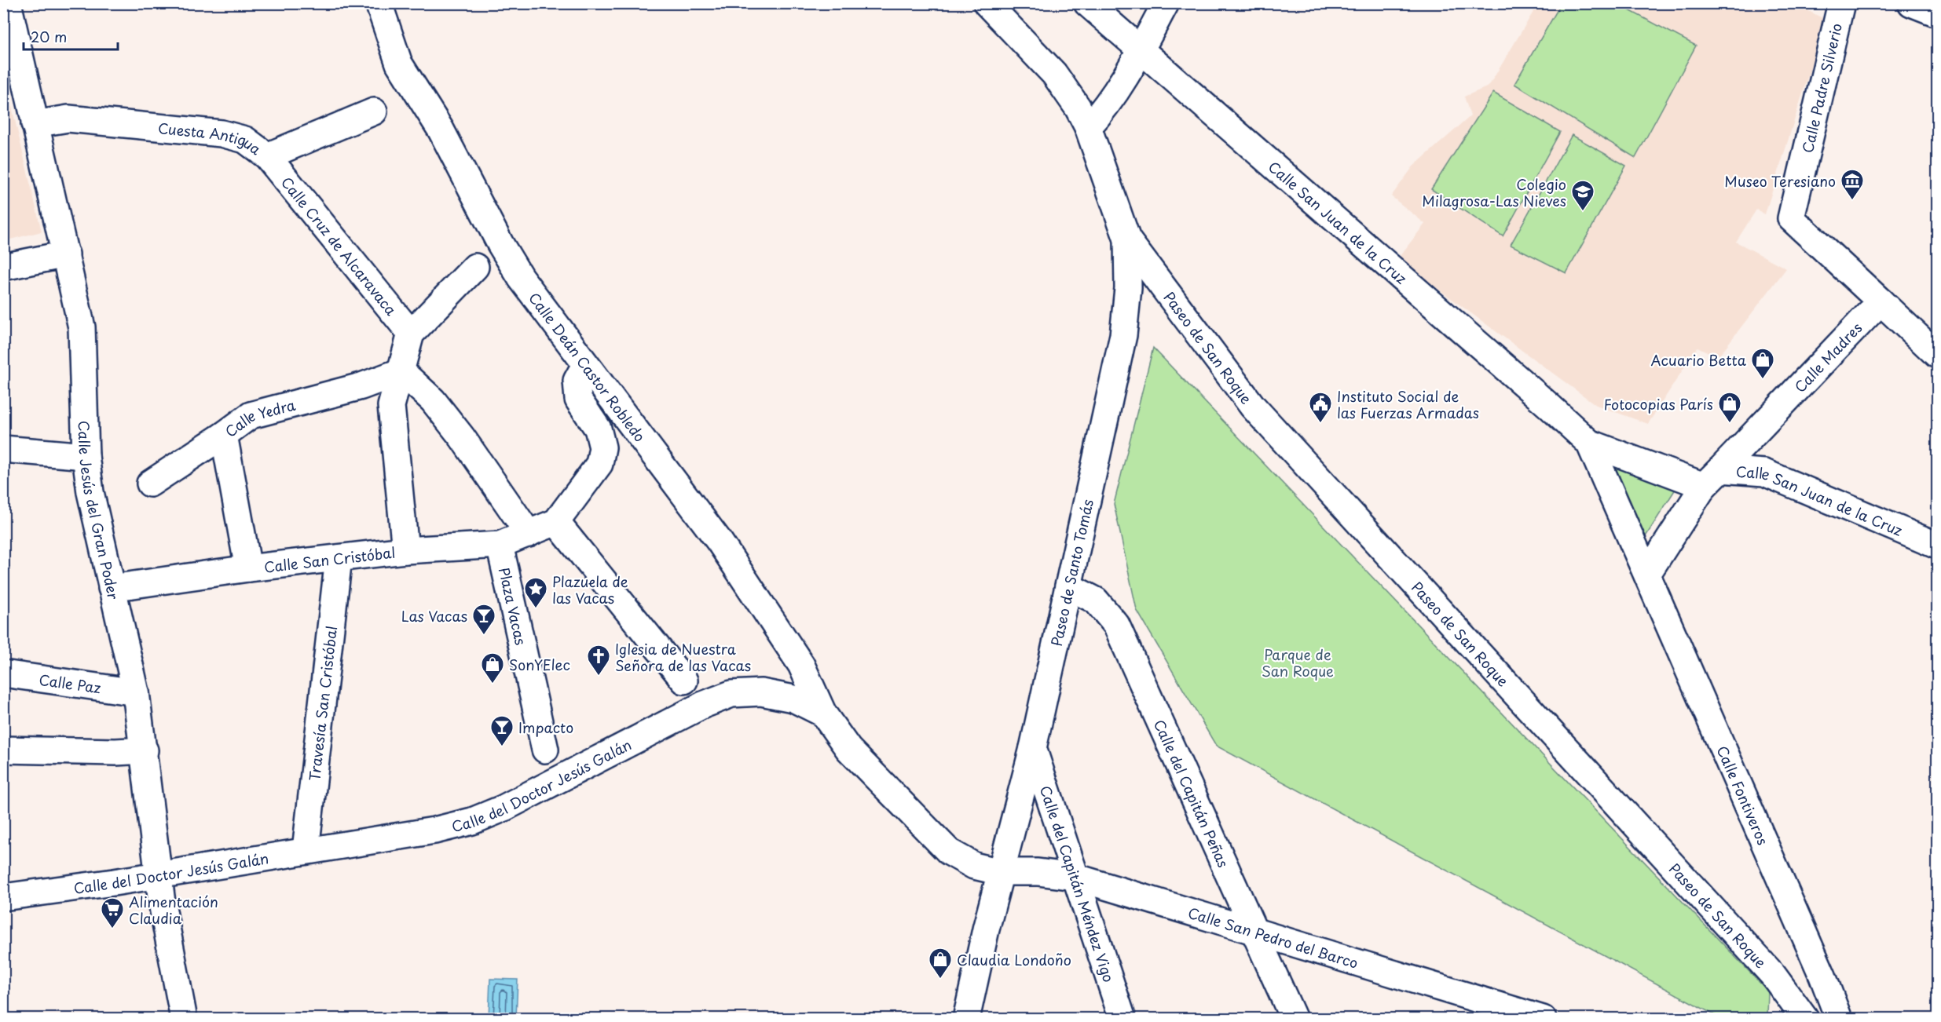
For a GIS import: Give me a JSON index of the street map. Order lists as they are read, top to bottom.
{
  "streets": {
    "street": [
      "Calle Padre Silverio",
      "Cuesta Antigua",
      "Calle San Juan de la Cruz",
      "Calle Cruz de Alcaravaca",
      "Paseo de San Roque",
      "Calle Madres",
      "Calle Deán Castor Robledo",
      "Calle Yedra",
      "Calle Jesús del Gran Poder",
      "Calle San Cristóbal",
      "Paseo de Santo Tomás",
      "Plaza Vacas",
      "Calle Paz",
      "Travesía San Cristóbal",
      "Calle del Doctor Jesús Galán",
      "Calle del Capitán Peñas",
      "Calle Fontiveros",
      "Calle del Capitán Méndez Vigo",
      "Calle San Pedro del Barco"
    ]
  },
  "crossings": [
    ["Calle Padre Silverio", "Calle Madres"],
    ["Cuesta Antigua", "Calle Cruz de Alcaravaca"],
    ["Cuesta Antigua", "Calle Jesús del Gran Poder"],
    ["Calle San Juan de la Cruz", "Calle Madres"],
    ["Calle San Juan de la Cruz", "Calle Fontiveros"],
    ["Paseo de San Roque", "Paseo de Santo Tomás"],
    ["Calle Deán Castor Robledo", "Calle del Doctor Jesús Galán"],
    ["Calle Yedra", "Calle San Cristóbal"],
    ["Calle Jesús del Gran Poder", "Calle San Cristóbal"],
    ["Calle Jesús del Gran Poder", "Calle Paz"],
    ["Calle Jesús del Gran Poder", "Calle del Doctor Jesús Galán"],
    ["Calle San Cristóbal", "Travesía San Cristóbal"],
    ["Paseo de Santo Tomás", "Calle del Doctor Jesús Galán"],
    ["Paseo de Santo Tomás", "Calle del Capitán Peñas"],
    ["Paseo de Santo Tomás", "Calle del Capitán Méndez Vigo"],
    ["Paseo de Santo Tomás", "Calle San Pedro del Barco"],
    ["Travesía San Cristóbal", "Calle del Doctor Jesús Galán"],
    ["Calle del Doctor Jesús Galán", "Calle San Pedro del Barco"],
    ["Calle del Capitán Peñas", "Calle San Pedro del Barco"],
    ["Calle del Capitán Méndez Vigo", "Calle San Pedro del Barco"]
  ],
  "parks": ["Parque de San Roque"],
  "places": {
    "museum": ["Museo Teresiano"],
    "school or university": ["Colegio Milagrosa-Las Nieves"],
    "shop": [
      "Acuario Betta",
      "Fotocopias París",
      "SonYElec",
      "Claudia Londoño"
    ],
    "public building": ["Instituto Social de las Fuerzas Armadas"],
    "place": ["Plazuela de las Vacas"],
    "bar": ["Las Vacas", "Impacto"],
    "church": ["Iglesia de Nuestra Señora de las Vacas"],
    "supermarket": ["Alimentación Claudia"]
  },
  "scale_bar": "20 m"
}
